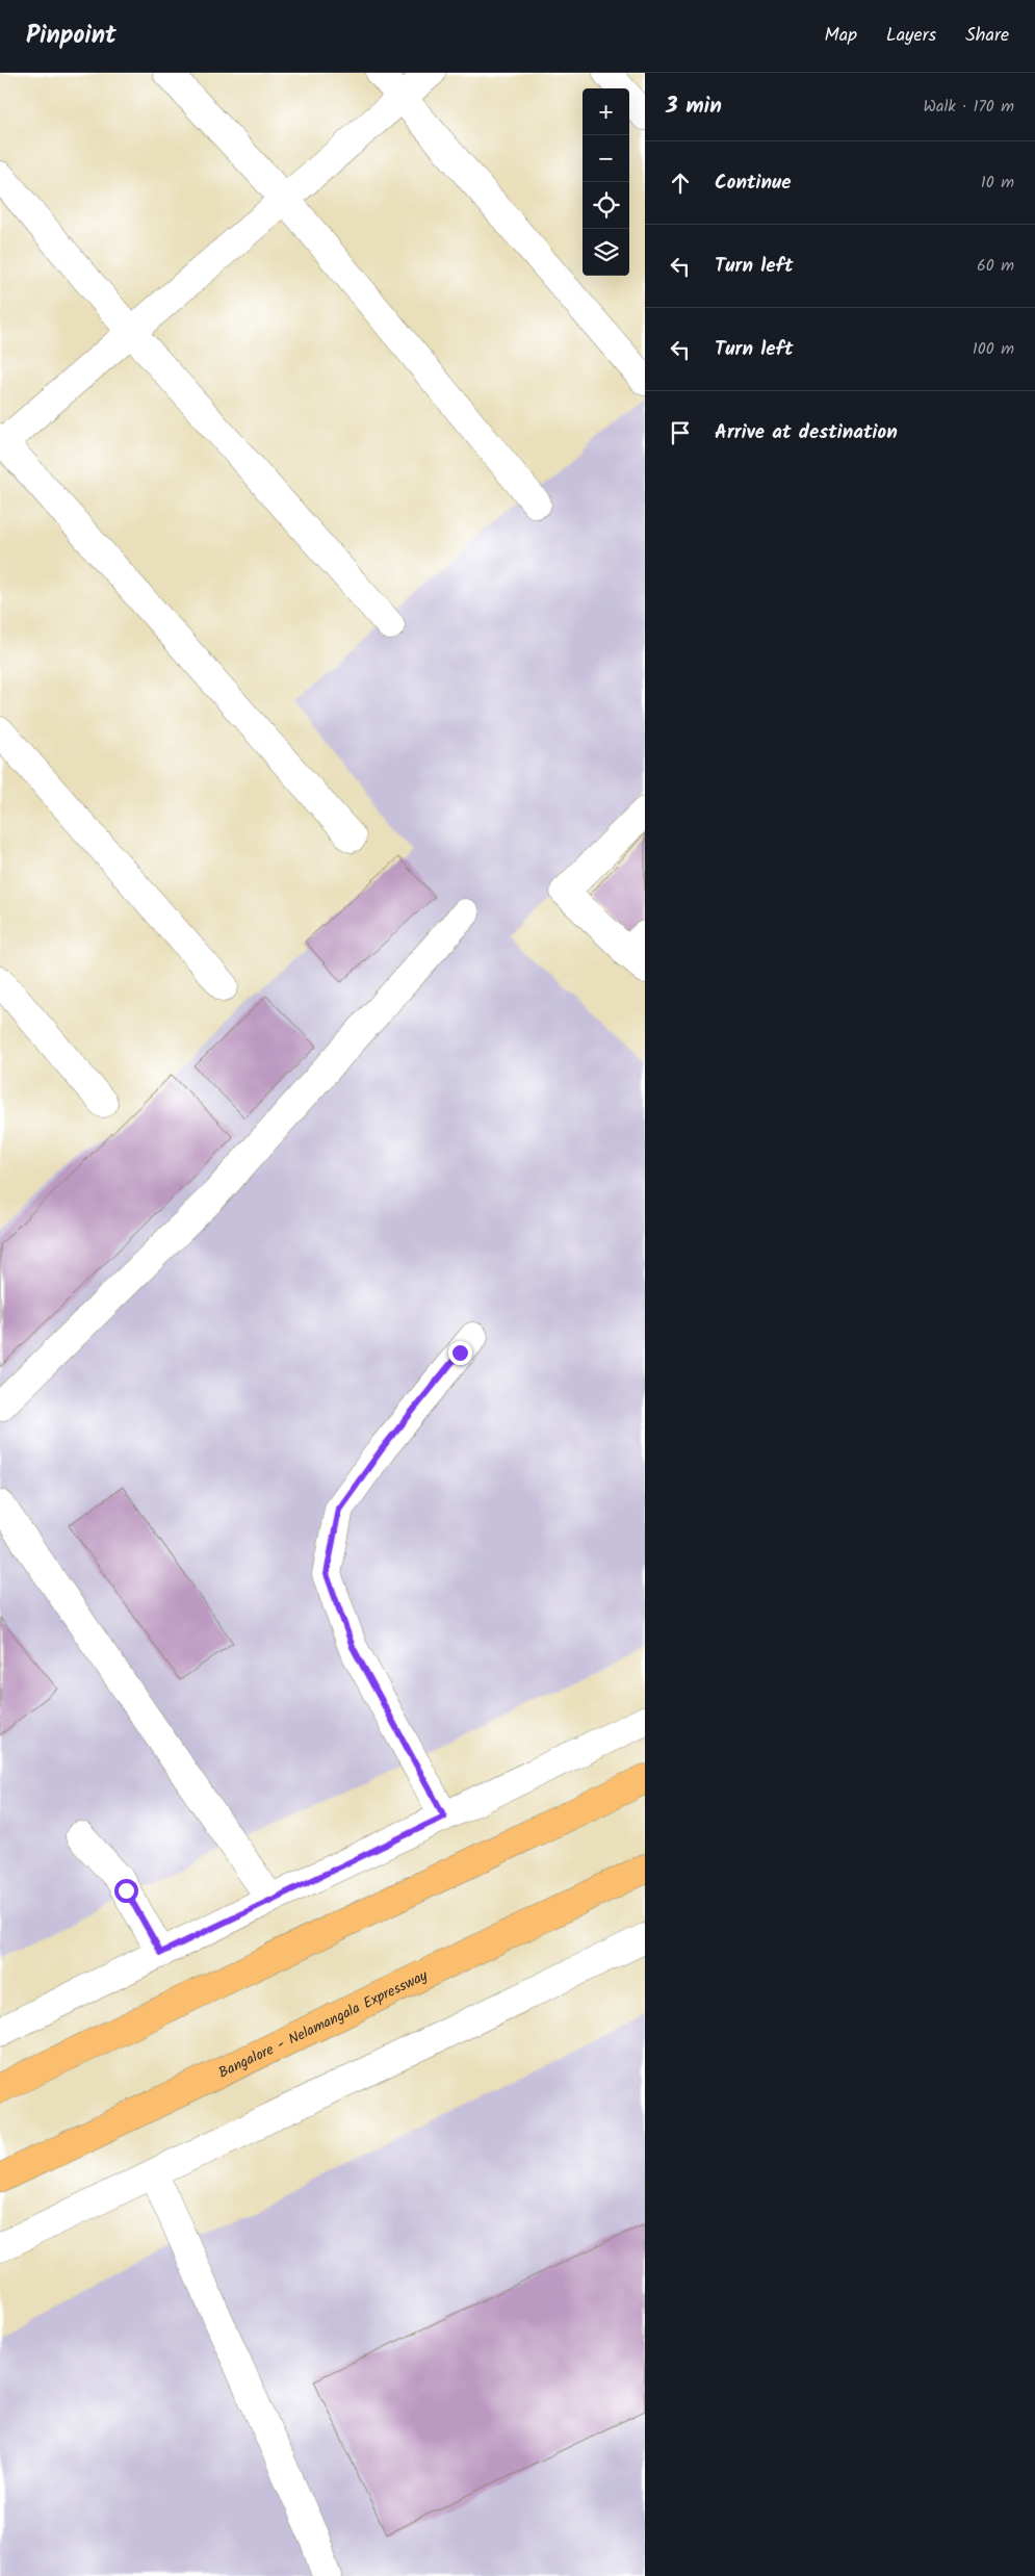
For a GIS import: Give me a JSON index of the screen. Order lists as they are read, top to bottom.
{
  "streets": {
    "highway": ["Bangalore - Nelamangala Expressway"]
  },
  "page": {
    "header": "Pinpoint",
    "nav": ["Map", "Layers", "Share"],
    "heading": ["3 min", "Walk · 170 m"],
    "map_buttons": ["+", "−"],
    "list": [
      ["Continue", "10 m"],
      ["Turn left", "60 m"],
      ["Turn left", "100 m"],
      "Arrive at destination"
    ]
  }
}
